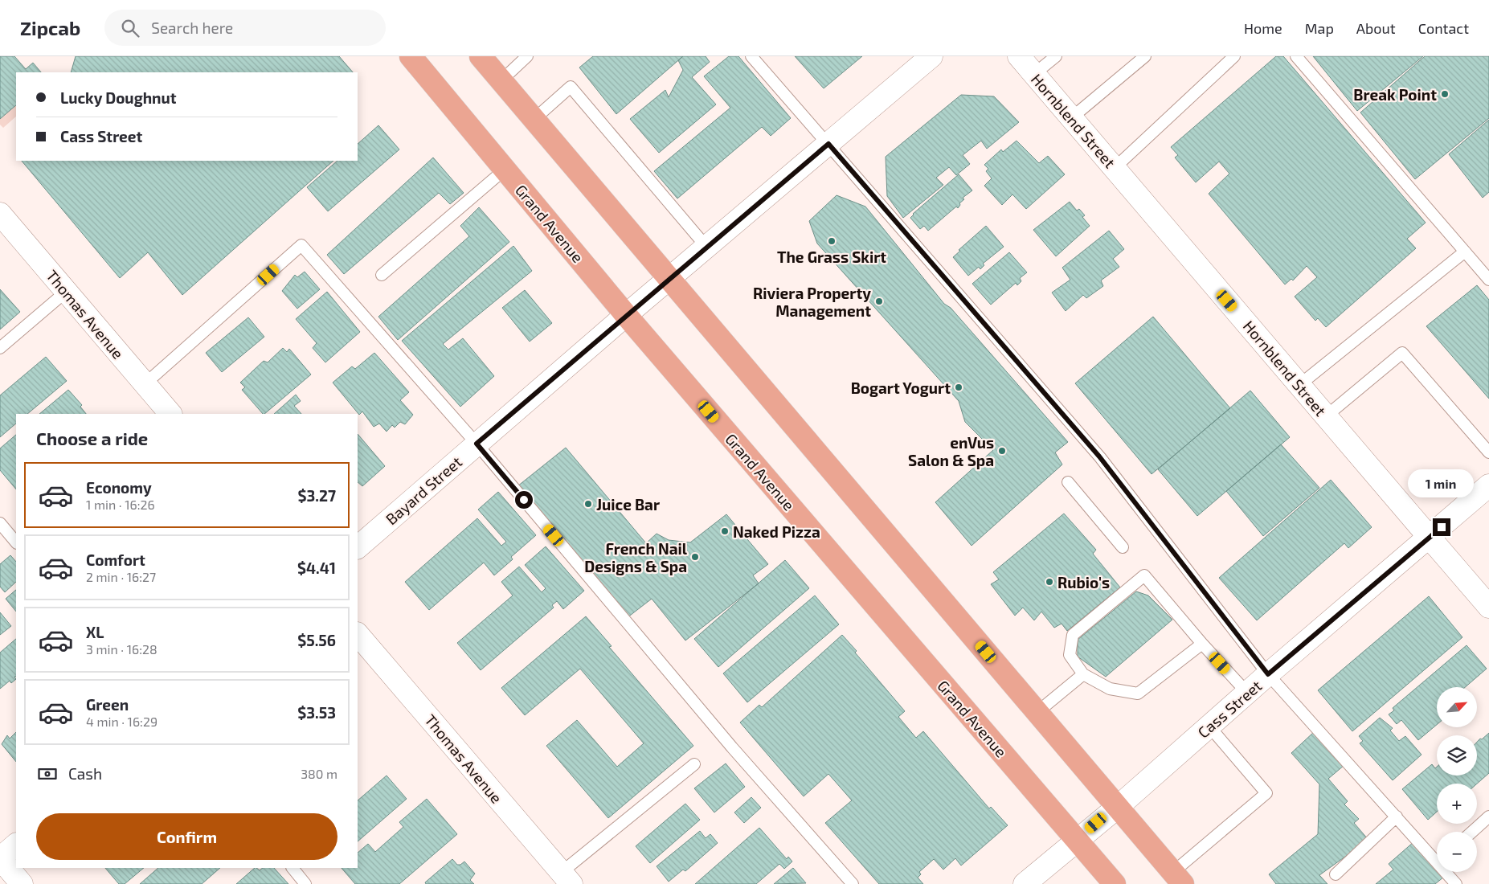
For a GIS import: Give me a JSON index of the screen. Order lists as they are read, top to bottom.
{
  "streets": {
    "main road": ["Grand Avenue"],
    "street": [
      "Hornblend Street",
      "Thomas Avenue",
      "Bayard Street",
      "Cass Street"
    ]
  },
  "crossings": [
    ["Hornblend Street", "Cass Street"],
    ["Grand Avenue", "Bayard Street"],
    ["Grand Avenue", "Cass Street"]
  ],
  "places": [
    "Break Point",
    "The Grass Skirt",
    "Riviera Property Management",
    "Bogart Yogurt",
    "enVus Salon & Spa",
    "Juice Bar",
    "Naked Pizza",
    "French Nail Designs & Spa",
    "Rubio's"
  ],
  "north": "top right",
  "page": {
    "header": "Zipcab",
    "search": "Search here",
    "nav": [
      "Home",
      "Map",
      "About",
      "Contact"
    ],
    "banner": ["Lucky Doughnut", "Cass Street"],
    "heading": "Choose a ride",
    "list": [
      {
        "name": "Economy",
        "note": "1 min · 16:26",
        "value": "$3.27"
      },
      {
        "name": "Comfort",
        "note": "2 min · 16:27",
        "value": "$4.41"
      },
      {
        "name": "XL",
        "note": "3 min · 16:28",
        "value": "$5.56"
      },
      {
        "name": "Green",
        "note": "4 min · 16:29",
        "value": "$3.53"
      }
    ],
    "bubble": "1 min",
    "map_buttons": ["+", "−"],
    "pay": ["Cash", "380 m"],
    "buttons": "Confirm"
  }
}
